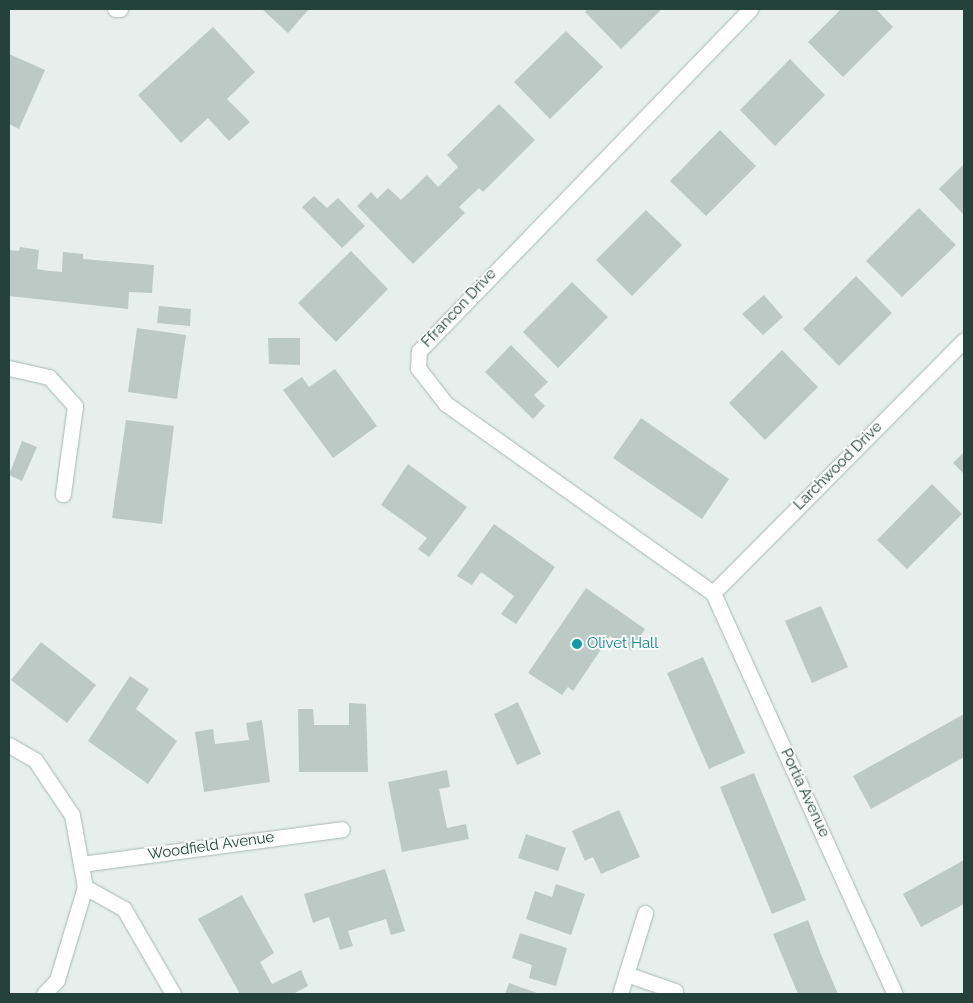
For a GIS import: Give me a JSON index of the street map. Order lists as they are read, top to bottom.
{
  "streets": {
    "street": [
      "Ffrancon Drive",
      "Larchwood Drive",
      "Portia Avenue",
      "Woodfield Avenue"
    ]
  },
  "crossings": [
    ["Ffrancon Drive", "Larchwood Drive"],
    ["Ffrancon Drive", "Portia Avenue"],
    ["Larchwood Drive", "Portia Avenue"]
  ],
  "places": ["Olivet Hall"]
}
